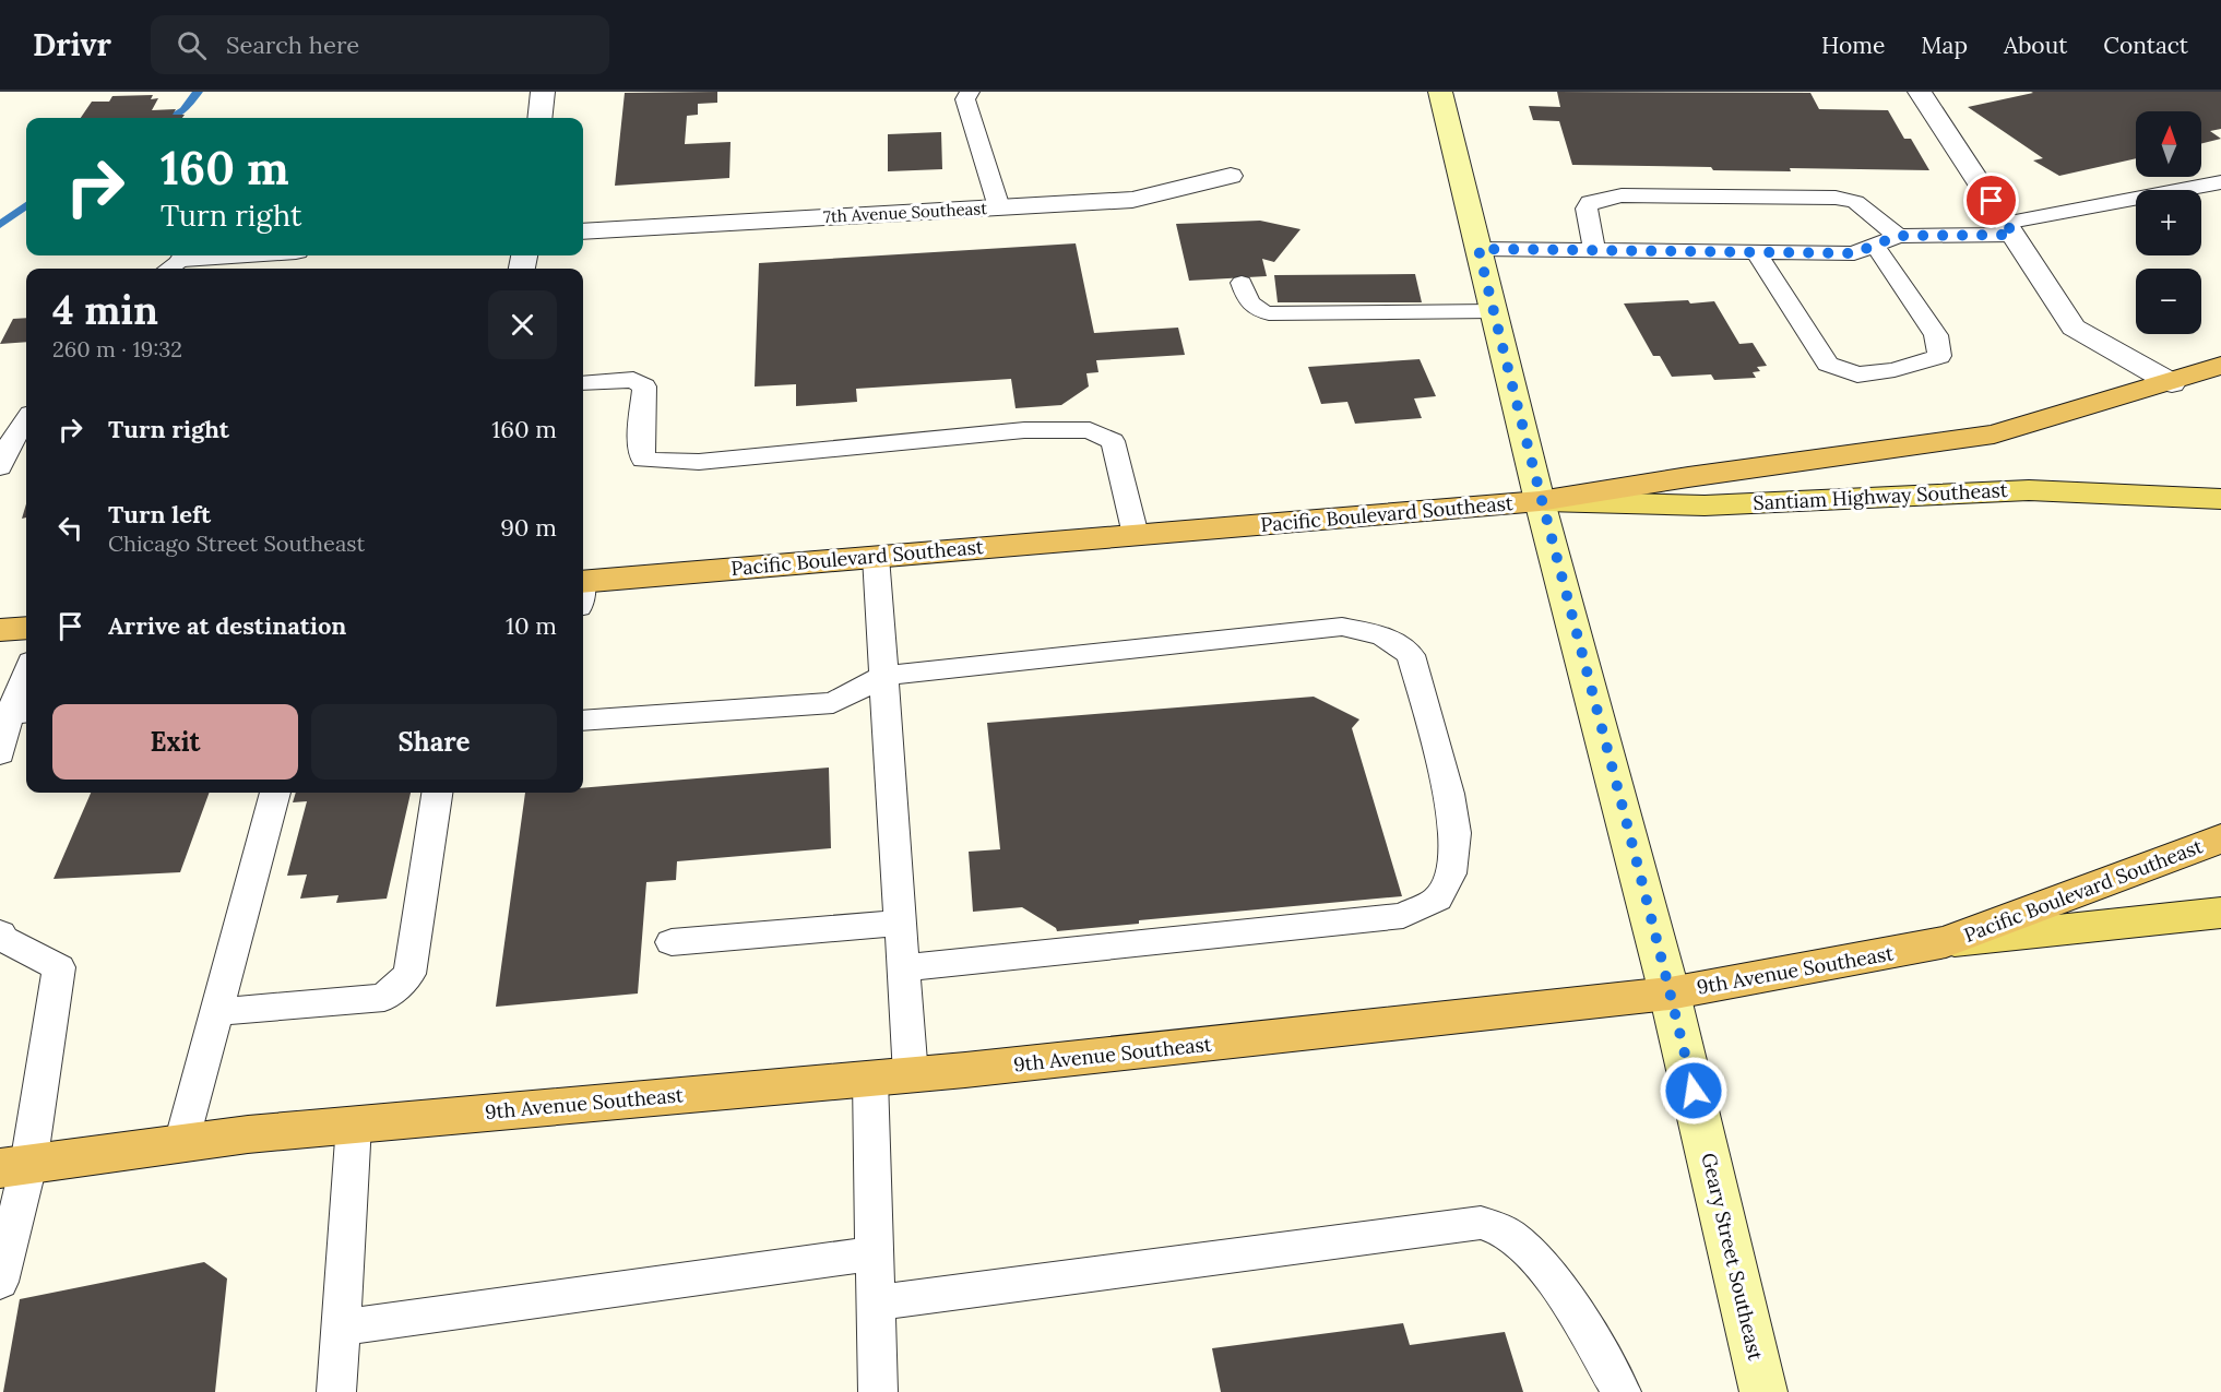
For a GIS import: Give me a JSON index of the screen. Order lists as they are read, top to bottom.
{
  "streets": {
    "highway": ["Pacific Boulevard Southeast", "9th Avenue Southeast"],
    "main road": ["Santiam Highway Southeast", "Geary Street Southeast"],
    "street": ["7th Avenue Southeast"]
  },
  "crossings": [
    ["Santiam Highway Southeast", "Pacific Boulevard Southeast"],
    ["Santiam Highway Southeast", "Geary Street Southeast"],
    ["Pacific Boulevard Southeast", "9th Avenue Southeast"],
    ["Pacific Boulevard Southeast", "Geary Street Southeast"],
    ["9th Avenue Southeast", "Geary Street Southeast"]
  ],
  "north": "top",
  "page": {
    "header": "Drivr",
    "search": "Search here",
    "nav": [
      "Home",
      "Map",
      "About",
      "Contact"
    ],
    "map_buttons": ["+", "−"],
    "turn": ["160 m", "Turn right"],
    "heading": ["4 min", "260 m · 19:32"],
    "list": [
      {
        "name": "Turn right",
        "value": "160 m"
      },
      {
        "name": "Turn left",
        "note": "Chicago Street Southeast",
        "value": "90 m"
      },
      {
        "name": "Arrive at destination",
        "value": "10 m"
      }
    ],
    "buttons": ["Exit", "Share"]
  }
}
